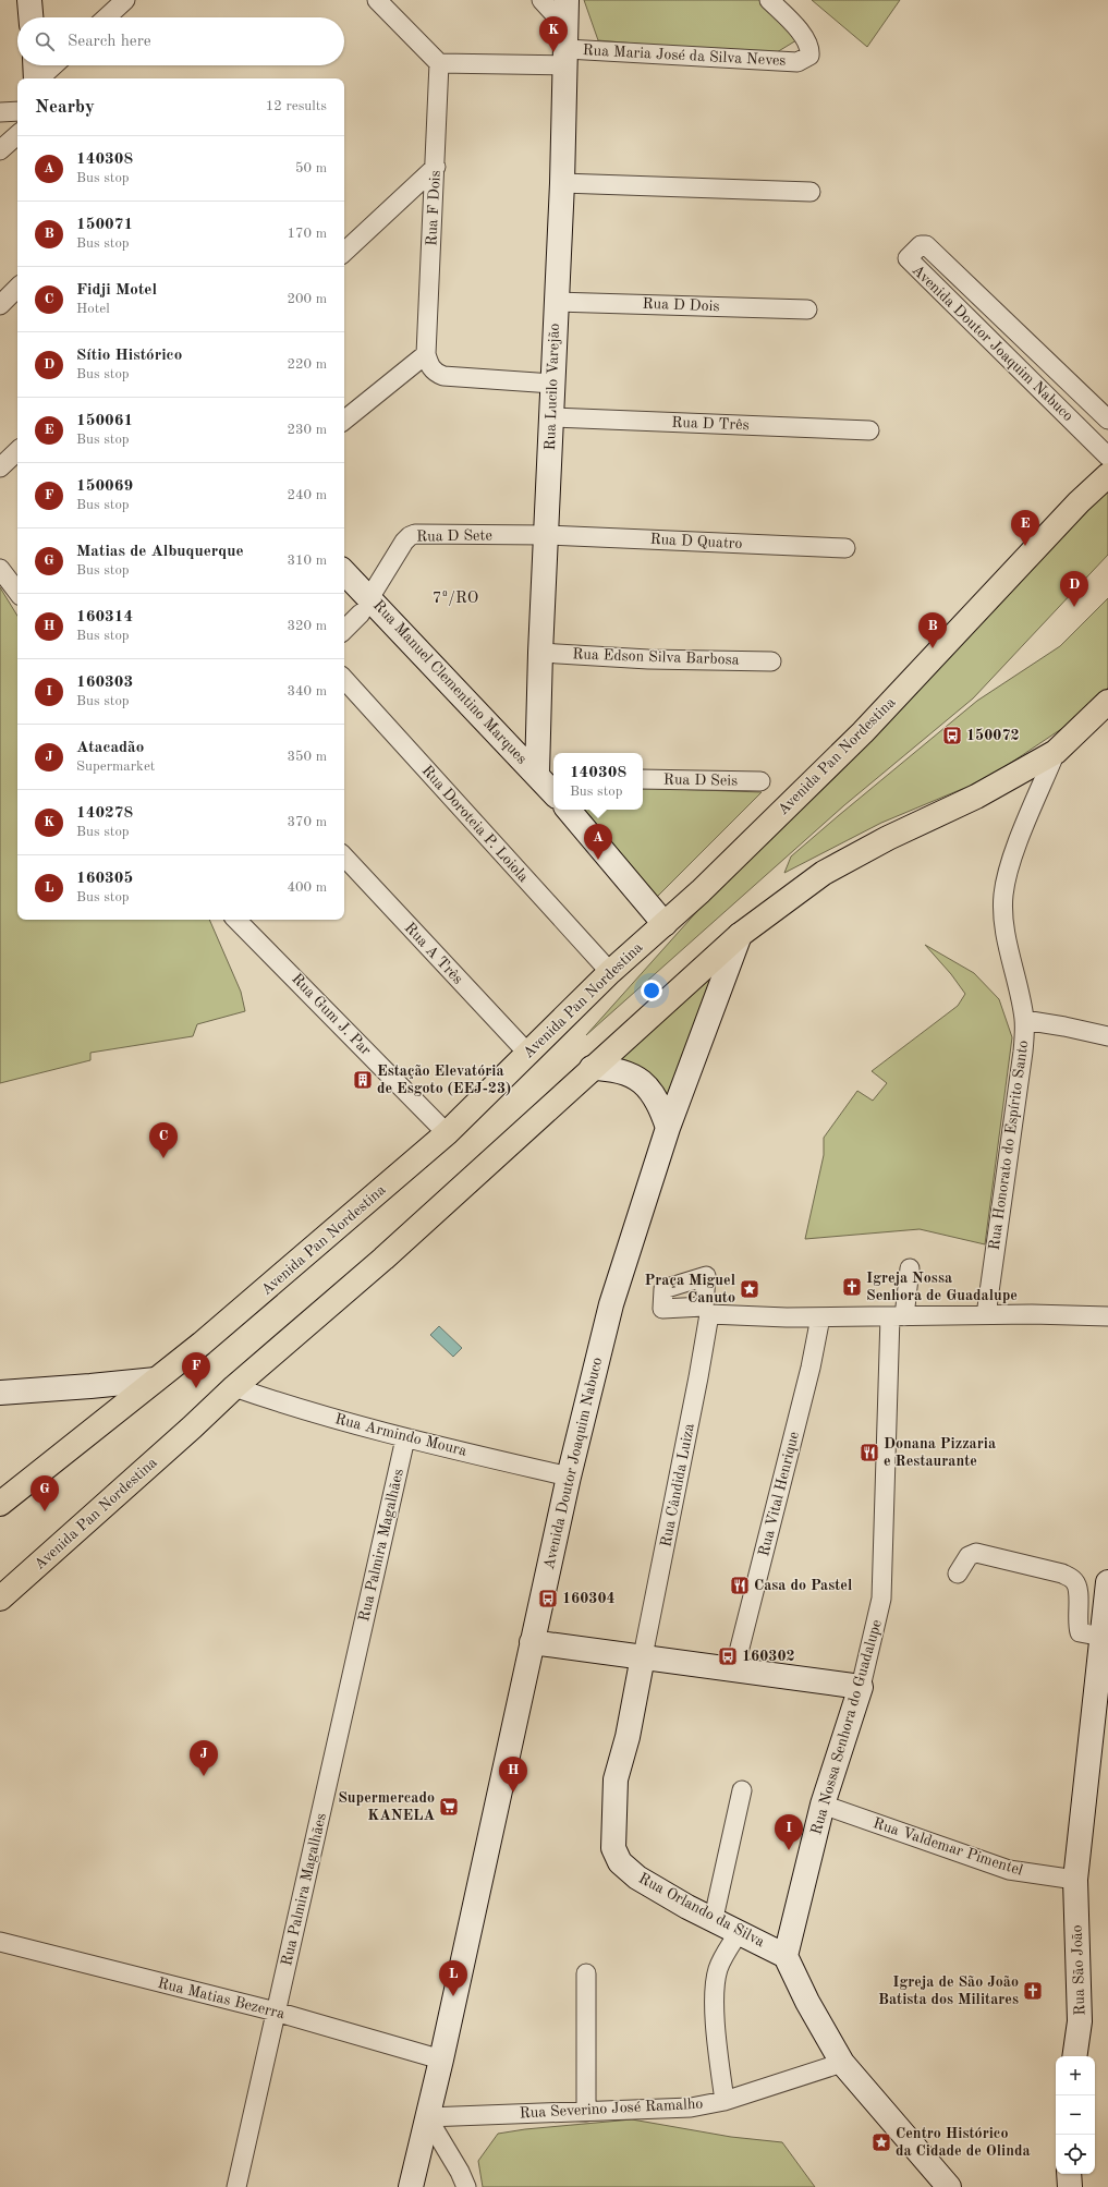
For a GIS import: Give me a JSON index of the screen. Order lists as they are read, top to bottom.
{
  "streets": {
    "highway": ["Avenida Pan Nordestina"],
    "street": [
      "Rua Maria José da Silva Neves",
      "Rua F Dois",
      "Rua D Dois",
      "Avenida Doutor Joaquim Nabuco",
      "Rua Lucilo Varejão",
      "Rua D Três",
      "Rua D Sete",
      "Rua D Quatro",
      "Rua Edson Silva Barbosa",
      "Rua Manuel Clementino Marques",
      "Rua D Seis",
      "Rua Doroteia P. Loiola",
      "Rua A Três",
      "Rua Gum J. Par",
      "Rua Honorato do Espírito Santo",
      "Rua Armindo Moura",
      "Rua Cândida Luiza",
      "Rua Vital Henrique",
      "Rua Palmira Magalhães",
      "Rua Nossa Senhora do Guadalupe",
      "Rua Valdemar Pimentel",
      "Rua Orlando da Silva",
      "Rua São João",
      "Rua Matias Bezerra",
      "Rua Severino José Ramalho"
    ]
  },
  "crossings": [
    ["Rua Maria José da Silva Neves", "Rua F Dois"],
    ["Rua Maria José da Silva Neves", "Rua Lucilo Varejão"],
    ["Rua D Dois", "Rua Lucilo Varejão"],
    ["Avenida Doutor Joaquim Nabuco", "Avenida Pan Nordestina"],
    ["Avenida Doutor Joaquim Nabuco", "Rua Armindo Moura"],
    ["Avenida Doutor Joaquim Nabuco", "Rua Matias Bezerra"],
    ["Avenida Doutor Joaquim Nabuco", "Rua Severino José Ramalho"],
    ["Rua Lucilo Varejão", "Rua D Três"],
    ["Rua Lucilo Varejão", "Rua D Sete"],
    ["Rua Lucilo Varejão", "Rua D Quatro"],
    ["Rua Lucilo Varejão", "Rua Edson Silva Barbosa"],
    ["Rua Lucilo Varejão", "Rua Manuel Clementino Marques"],
    ["Rua D Sete", "Rua D Quatro"],
    ["Rua D Sete", "Rua Manuel Clementino Marques"],
    ["Avenida Pan Nordestina", "Rua Doroteia P. Loiola"],
    ["Avenida Pan Nordestina", "Rua A Três"],
    ["Avenida Pan Nordestina", "Rua Gum J. Par"],
    ["Avenida Pan Nordestina", "Rua Honorato do Espírito Santo"],
    ["Avenida Pan Nordestina", "Rua Armindo Moura"],
    ["Rua Armindo Moura", "Rua Palmira Magalhães"],
    ["Rua Cândida Luiza", "Rua Vital Henrique"],
    ["Rua Cândida Luiza", "Rua Orlando da Silva"],
    ["Rua Palmira Magalhães", "Rua Matias Bezerra"],
    ["Rua Nossa Senhora do Guadalupe", "Rua Valdemar Pimentel"],
    ["Rua Nossa Senhora do Guadalupe", "Rua Orlando da Silva"],
    ["Rua Valdemar Pimentel", "Rua São João"]
  ],
  "districts": ["7º/RO"],
  "places": {
    "bus stop": ["150072", "160304", "160302"],
    "building": ["Estação Elevatória de Esgoto (EEJ-23)"],
    "church": ["Igreja Nossa Senhora de Guadalupe", "Igreja de São João Batista dos Militares"],
    "place": ["Praça Miguel Canuto", "Centro Histórico da Cidade de Olinda"],
    "restaurant": ["Donana Pizzaria e Restaurante", "Casa do Pastel"],
    "supermarket": ["Supermercado KANELA"]
  },
  "page": {
    "pins": [
      "K",
      "E",
      "D",
      "B",
      "A",
      "C",
      "F",
      "G",
      "J",
      "H",
      "I",
      "L"
    ],
    "search": "Search here",
    "heading": ["Nearby", "12 results"],
    "list": [
      {
        "mark": "A",
        "name": "140308",
        "note": "Bus stop",
        "value": "50 m"
      },
      {
        "mark": "B",
        "name": "150071",
        "note": "Bus stop",
        "value": "170 m"
      },
      {
        "mark": "C",
        "name": "Fidji Motel",
        "note": "Hotel",
        "value": "200 m"
      },
      {
        "mark": "D",
        "name": "Sítio Histórico",
        "note": "Bus stop",
        "value": "220 m"
      },
      {
        "mark": "E",
        "name": "150061",
        "note": "Bus stop",
        "value": "230 m"
      },
      {
        "mark": "F",
        "name": "150069",
        "note": "Bus stop",
        "value": "240 m"
      },
      {
        "mark": "G",
        "name": "Matias de Albuquerque",
        "note": "Bus stop",
        "value": "310 m"
      },
      {
        "mark": "H",
        "name": "160314",
        "note": "Bus stop",
        "value": "320 m"
      },
      {
        "mark": "I",
        "name": "160303",
        "note": "Bus stop",
        "value": "340 m"
      },
      {
        "mark": "J",
        "name": "Atacadão",
        "note": "Supermarket",
        "value": "350 m"
      },
      {
        "mark": "K",
        "name": "140278",
        "note": "Bus stop",
        "value": "370 m"
      },
      {
        "mark": "L",
        "name": "160305",
        "note": "Bus stop",
        "value": "400 m"
      }
    ],
    "popup": ["140308", "Bus stop"],
    "map_buttons": ["+", "−"]
  }
}
